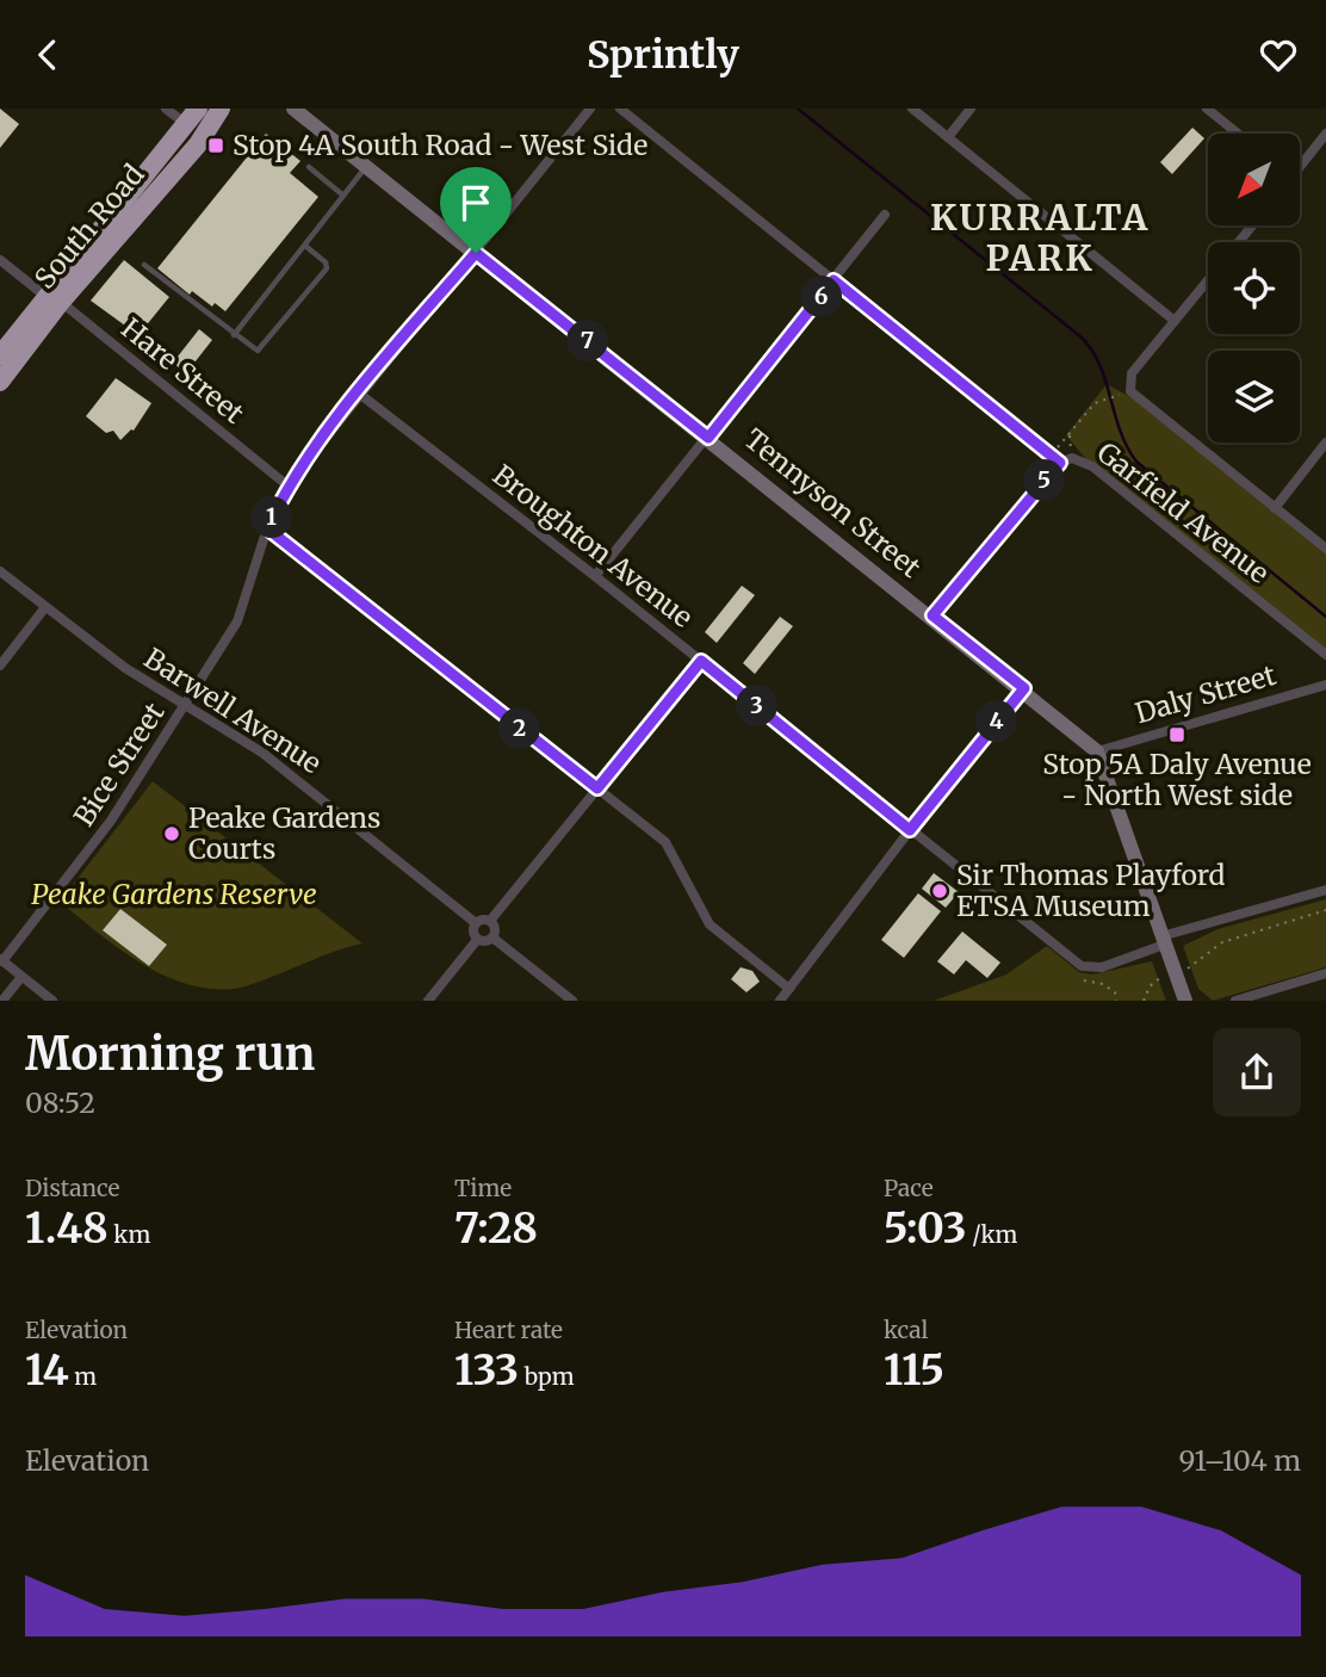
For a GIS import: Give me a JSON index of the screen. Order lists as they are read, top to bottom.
{
  "streets": {
    "highway": ["South Road"],
    "street": [
      "Hare Street",
      "Tennyson Street",
      "Garfield Avenue",
      "Broughton Avenue",
      "Daly Street",
      "Barwell Avenue",
      "Bice Street"
    ]
  },
  "crossings": [
    ["South Road", "Hare Street"],
    ["Hare Street", "Bice Street"],
    ["Tennyson Street", "Broughton Avenue"],
    ["Tennyson Street", "Daly Street"],
    ["Tennyson Street", "Bice Street"],
    ["Broughton Avenue", "Bice Street"],
    ["Barwell Avenue", "Bice Street"]
  ],
  "districts": ["KURRALTA PARK"],
  "parks": ["Peake Gardens Reserve"],
  "places": {
    "transit": ["Stop 4A South Road - West Side", "Stop 5A Daly Avenue - North West side"],
    "other": ["Peake Gardens Courts", "Sir Thomas Playford ETSA Museum"]
  },
  "north": "bottom left",
  "page": {
    "header": "Sprintly",
    "pins": [
      "6",
      "7",
      "5",
      "1",
      "3",
      "4",
      "2"
    ],
    "heading": ["Morning run", "08:52"],
    "stats": [
      ["Distance", "1.48 km"],
      ["Time", "7:28"],
      ["Pace", "5:03 /km"],
      ["Elevation", "14 m"],
      ["Heart rate", "133 bpm"],
      ["kcal", "115"]
    ],
    "chart": ["Elevation", "91–104 m"]
  }
}
